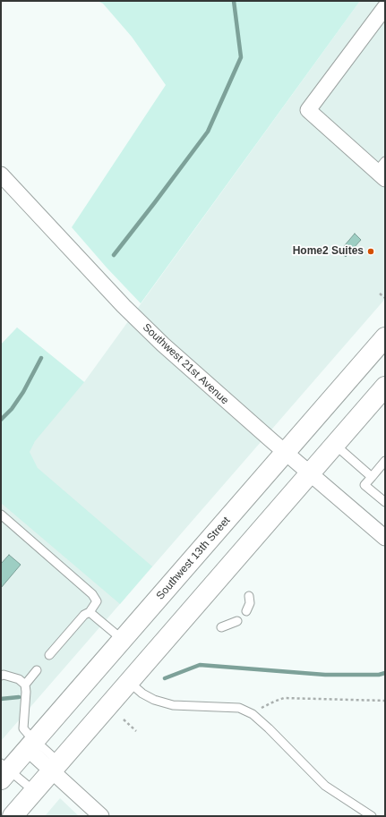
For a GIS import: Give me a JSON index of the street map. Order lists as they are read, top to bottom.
{
  "streets": {
    "main road": ["Southwest 13th Street"],
    "street": ["Southwest 21st Avenue"]
  },
  "crossings": [
    ["Southwest 21st Avenue", "Southwest 13th Street"]
  ],
  "places": ["Home2 Suites"]
}
